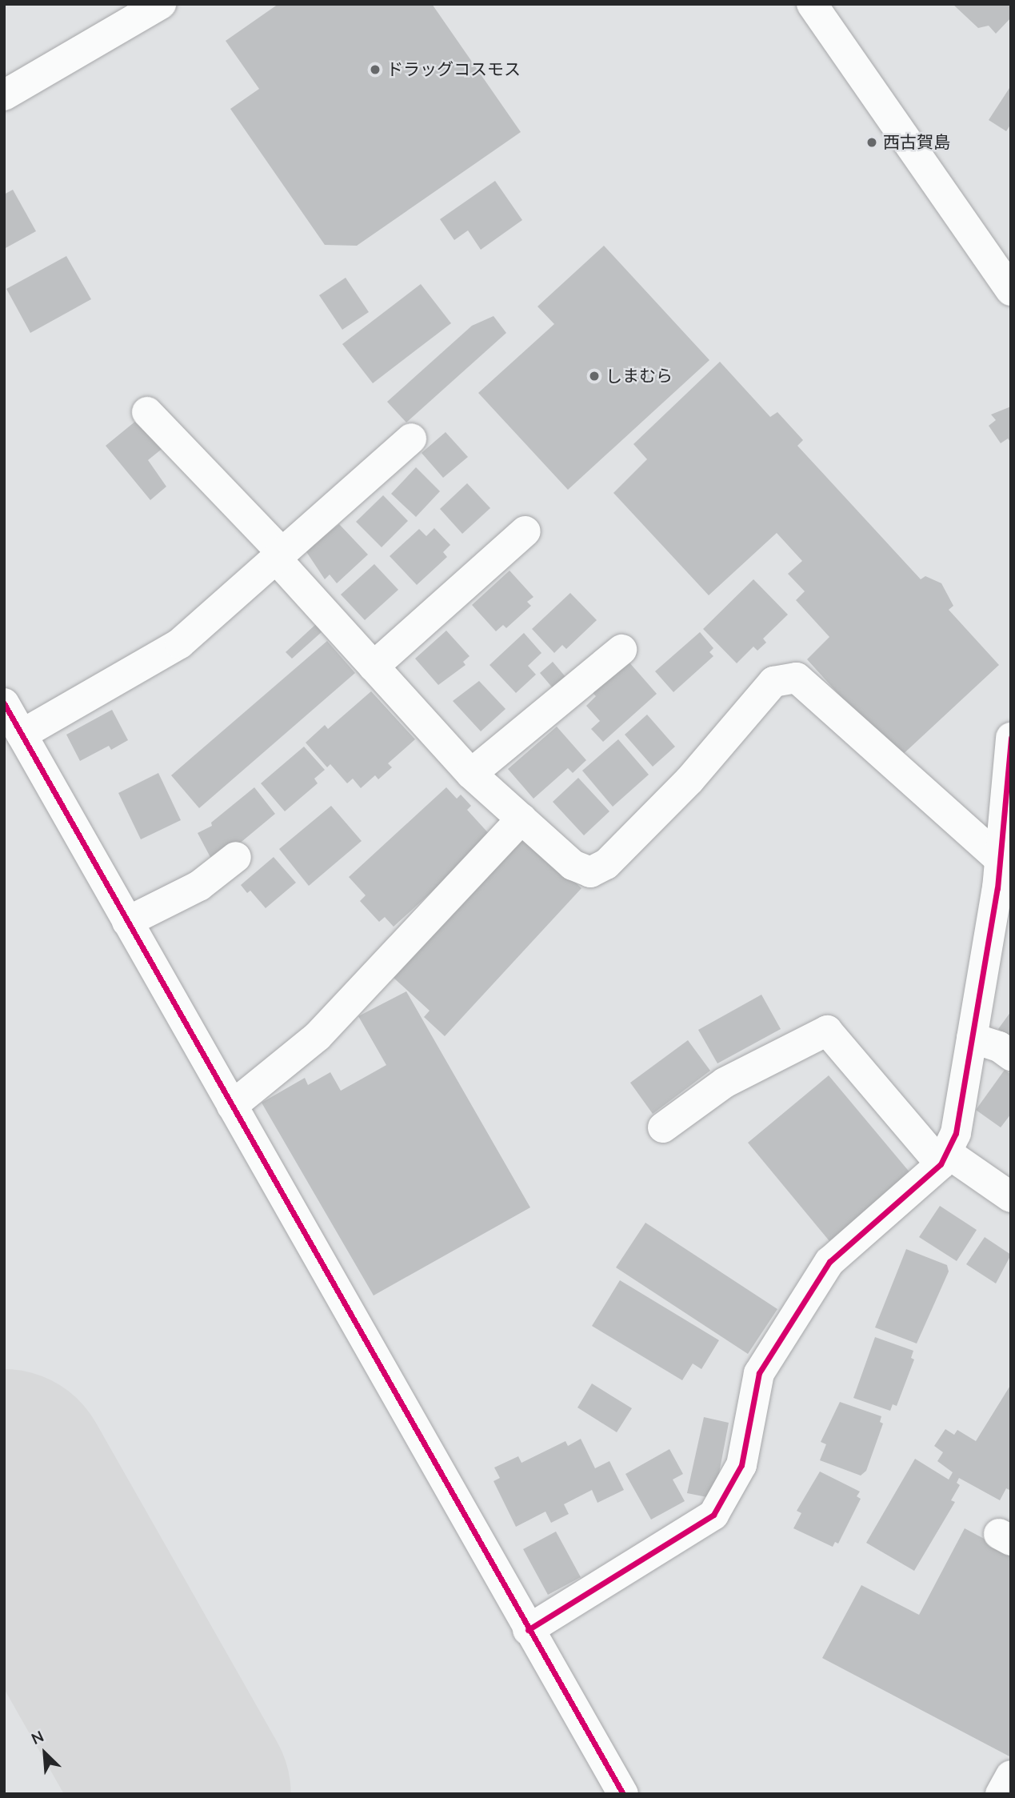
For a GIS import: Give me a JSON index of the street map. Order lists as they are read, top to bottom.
{
  "places": ["ドラッグコスモス", "西古賀島", "しまむら"],
  "north": "top left"
}
